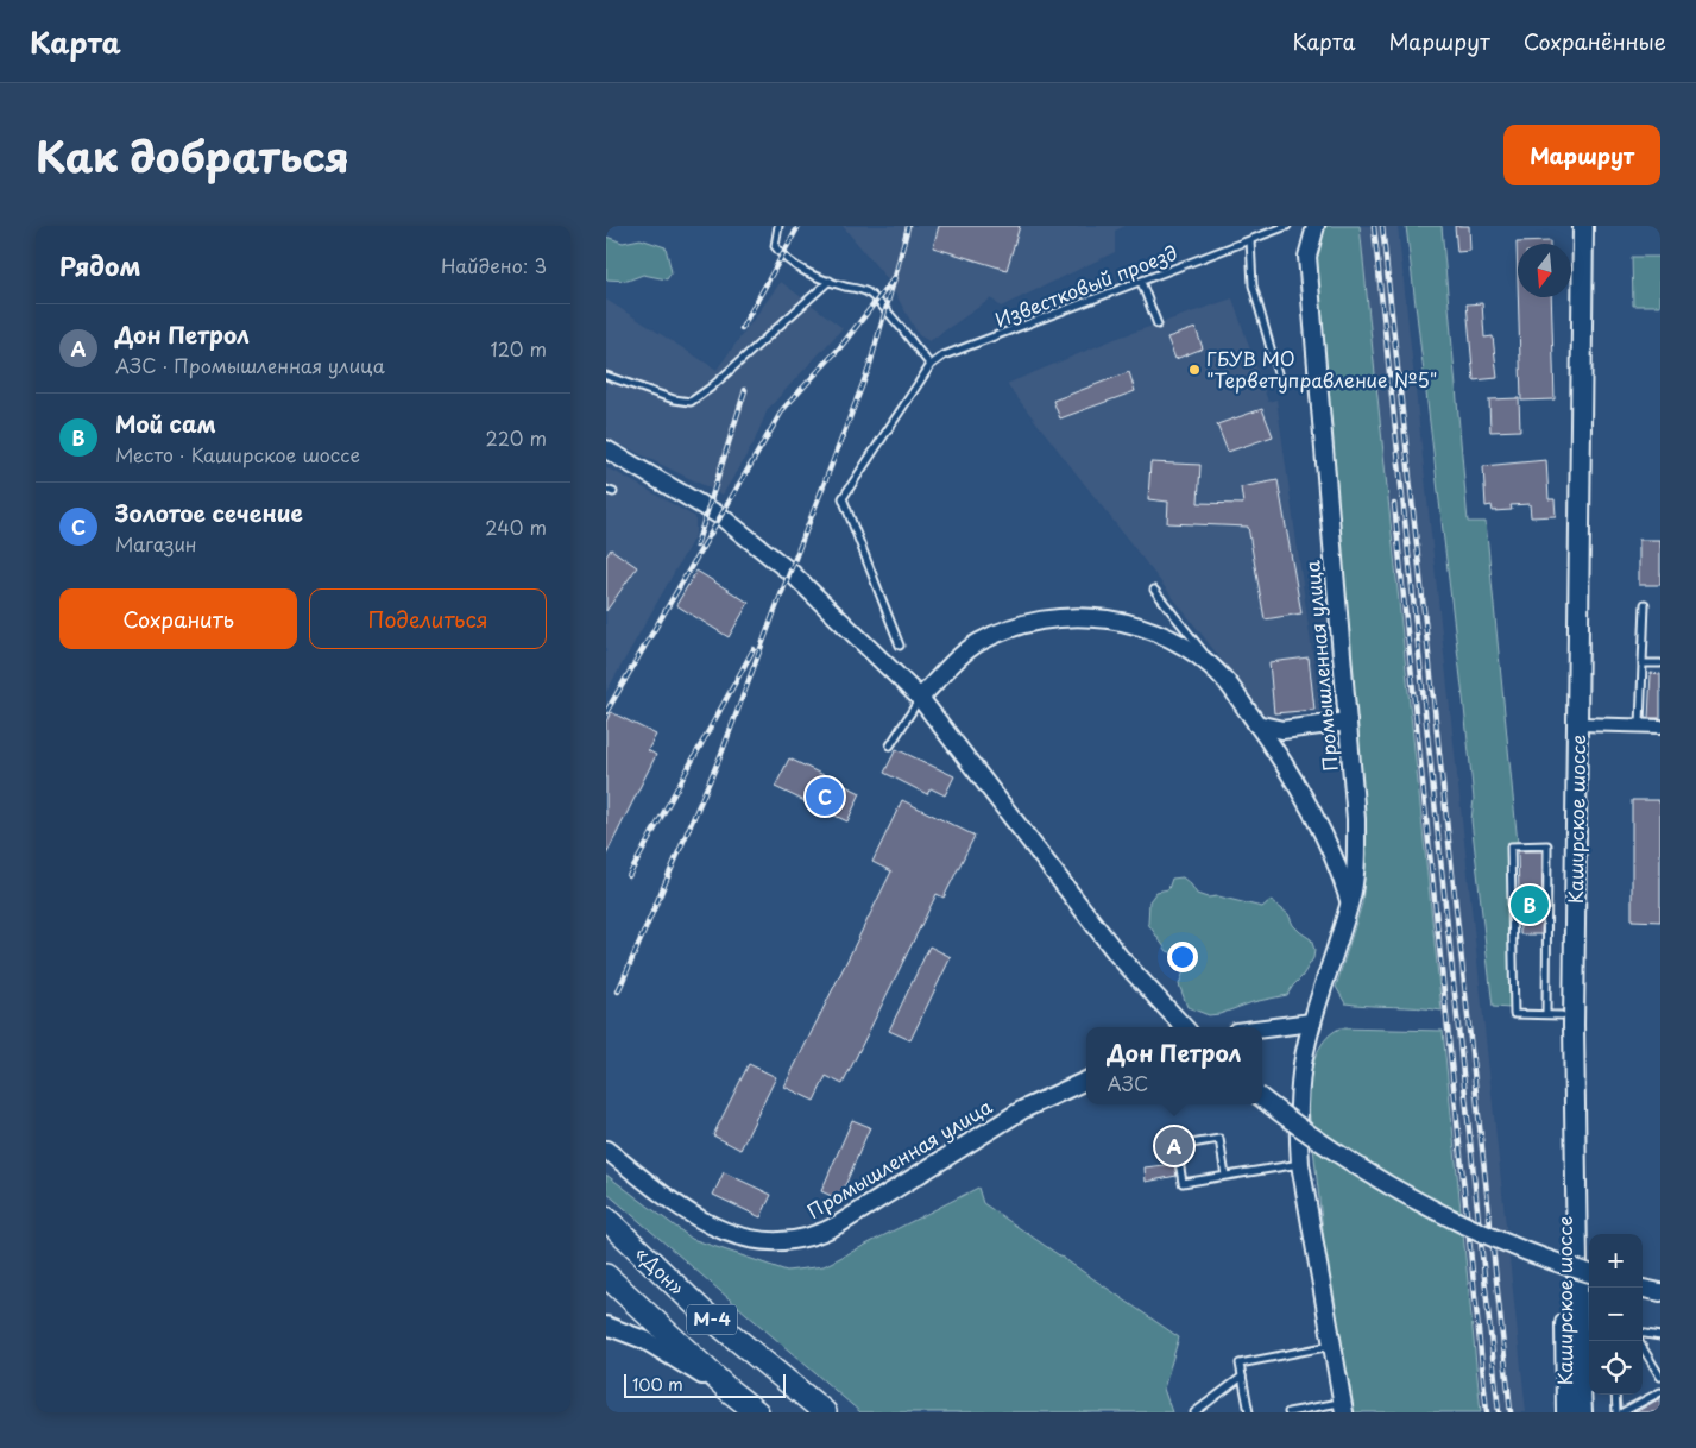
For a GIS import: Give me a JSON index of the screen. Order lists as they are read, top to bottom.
{
  "streets": {
    "highway": ["«Дон»", "М-4"],
    "main road": ["Каширское шоссе"],
    "street": ["Промышленная улица"],
    "lane": ["Известковый проезд"]
  },
  "places": ["ГБУВ МО \"Терветуправление №5\""],
  "scale_bar": "100 m",
  "north": "bottom",
  "page": {
    "header": "Карта",
    "nav": ["Карта", "Маршрут", "Сохранённые"],
    "title": "Как добраться",
    "buttons": [
      "Маршрут",
      ["Сохранить", "Поделиться"]
    ],
    "heading": ["Рядом", "Найдено: 3"],
    "list": [
      {
        "mark": "A",
        "name": "Дон Петрол",
        "note": "АЗС · Промышленная улица",
        "value": "120 m"
      },
      {
        "mark": "B",
        "name": "Мой сам",
        "note": "Место · Каширское шоссе",
        "value": "220 m"
      },
      {
        "mark": "C",
        "name": "Золотое сечение",
        "note": "Магазин",
        "value": "240 m"
      }
    ],
    "pins": ["C", "B", "A"],
    "popup": ["Дон Петрол", "АЗС"],
    "map_buttons": ["+", "−"],
    "scale": "100 m"
  }
}
